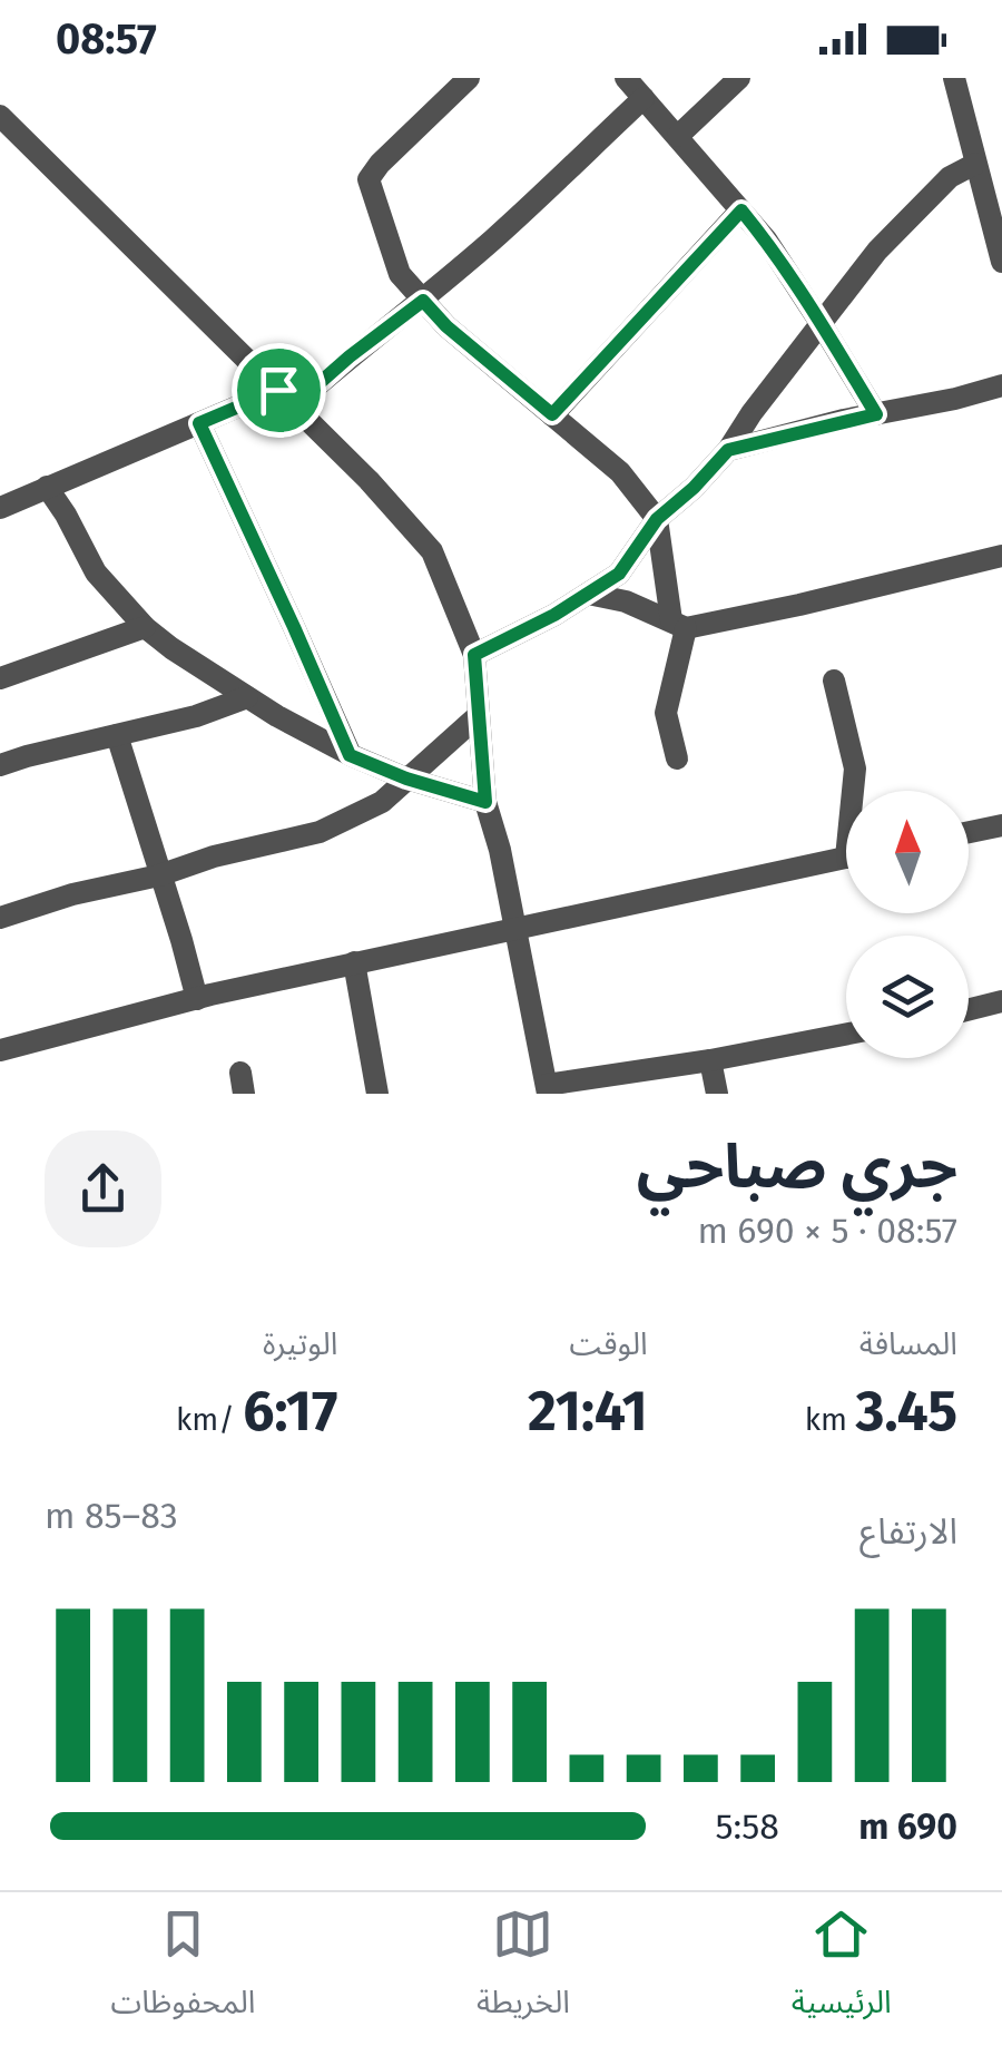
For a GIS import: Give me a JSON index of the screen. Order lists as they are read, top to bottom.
{
  "north": "top",
  "page": {
    "status": "08:57",
    "heading": ["جري صباحي", "08:57 · 5 × 690 m"],
    "stats": [
      ["المسافة", "3.45 km"],
      ["الوقت", "21:41"],
      ["الوتيرة", "6:17 /km"]
    ],
    "chart": ["الارتفاع", "83–85 m"],
    "list": [
      {
        "name": "690 m",
        "note": "5:58"
      }
    ],
    "tabs": ["الرئيسية", "الخريطة", "المحفوظات"]
  }
}
